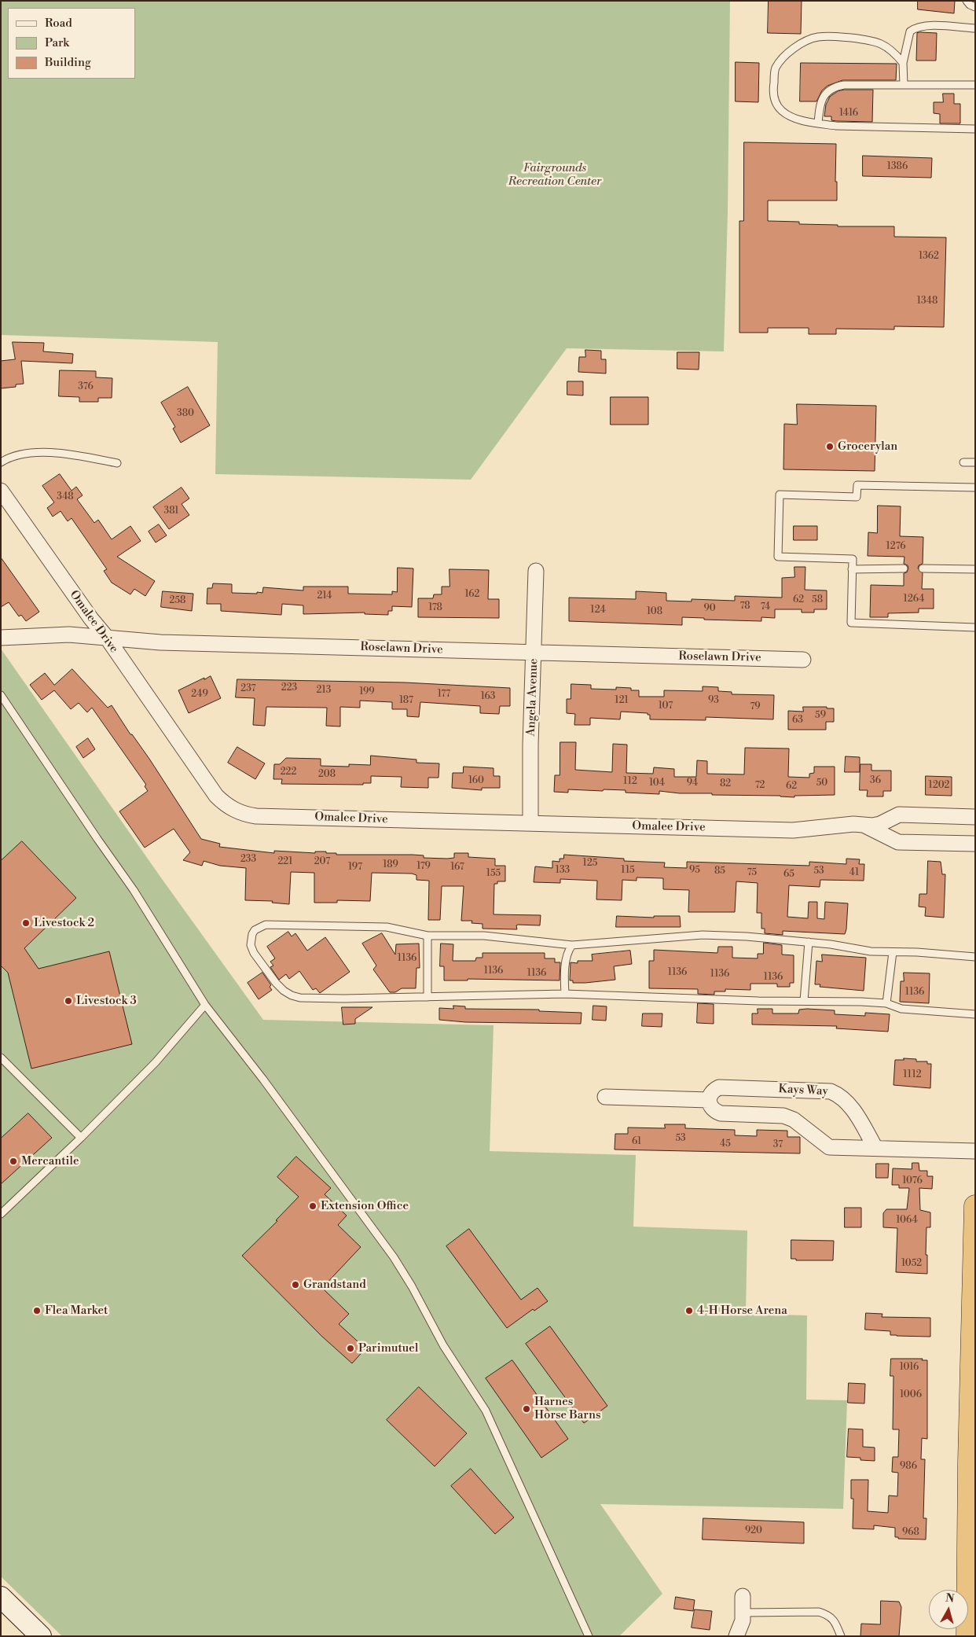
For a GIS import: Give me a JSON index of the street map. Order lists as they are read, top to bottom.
{
  "streets": {
    "street": [
      "Omalee Drive",
      "Roselawn Drive",
      "Angela Avenue",
      "Kays Way"
    ]
  },
  "crossings": [
    ["Omalee Drive", "Roselawn Drive"],
    ["Omalee Drive", "Angela Avenue"],
    ["Roselawn Drive", "Angela Avenue"]
  ],
  "parks": ["Fairgrounds Recreation Center"],
  "places": [
    "Grocerylan",
    "Livestock 2",
    "Livestock 3",
    "Mercantile",
    "Extension Office",
    "Grandstand",
    "Flea Market",
    "4-H Horse Arena",
    "Parimutuel",
    "Harnes Horse Barns"
  ],
  "house_numbers": [
    "1416",
    "1386",
    "1362",
    "1348",
    "376",
    "380",
    "348",
    "381",
    "1276",
    "162",
    "214",
    "1264",
    "62",
    "58",
    "258",
    "78",
    "74",
    "178",
    "90",
    "124",
    "108",
    "223",
    "237",
    "213",
    "199",
    "249",
    "177",
    "163",
    "187",
    "121",
    "93",
    "107",
    "79",
    "59",
    "63",
    "222",
    "208",
    "160",
    "36",
    "112",
    "104",
    "94",
    "50",
    "82",
    "72",
    "1202",
    "62",
    "233",
    "221",
    "207",
    "125",
    "189",
    "179",
    "197",
    "167",
    "133",
    "115",
    "95",
    "85",
    "53",
    "75",
    "41",
    "155",
    "65",
    "1136",
    "1136",
    "1136",
    "1136",
    "1136",
    "1136",
    "1136",
    "1112",
    "53",
    "61",
    "45",
    "37",
    "1076",
    "1064",
    "1052",
    "1016",
    "1006",
    "986",
    "920",
    "968"
  ],
  "legend": ["Road", "Park", "Building"],
  "north": "top"
}
